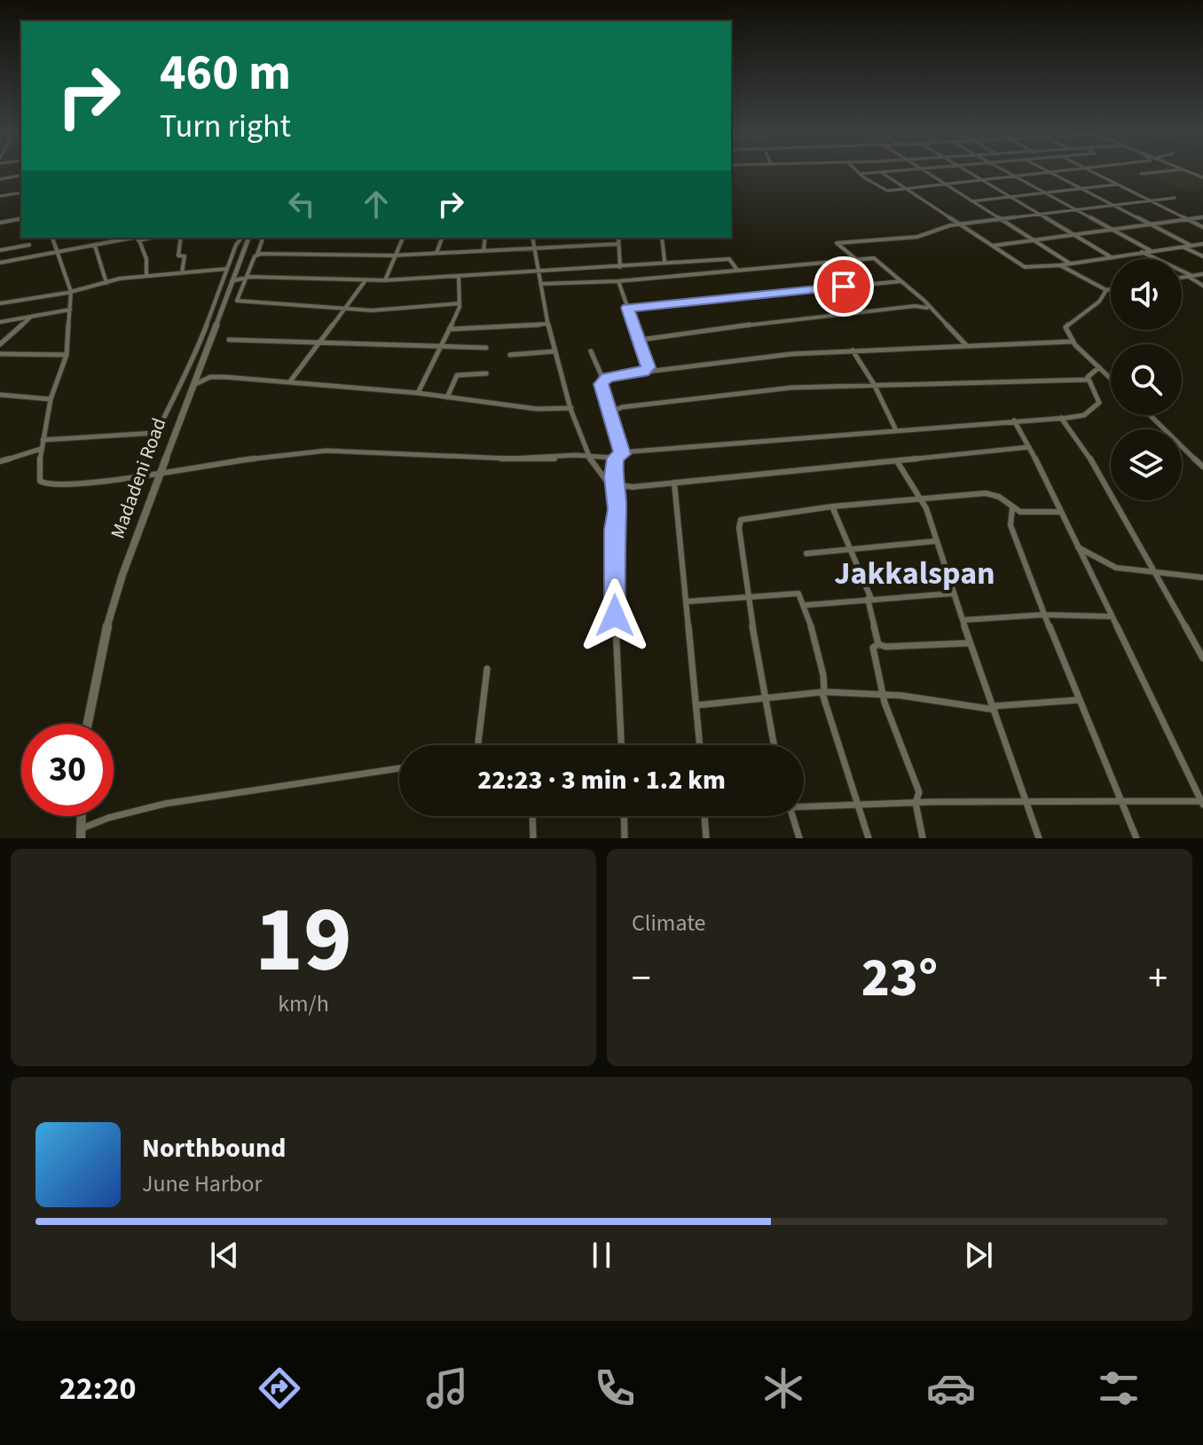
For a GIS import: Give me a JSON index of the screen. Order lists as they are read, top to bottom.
{
  "streets": {
    "street": ["Madadeni Road"]
  },
  "districts": ["Jakkalspan"],
  "page": {
    "turn": ["460 m", "Turn right"],
    "limit": "30",
    "trip": "22:23 · 3 min · 1.2 km",
    "tile": [
      ["19", "km/h"],
      "Climate"
    ],
    "heat": ["−", "23°", "+"],
    "song": ["Northbound", "June Harbor"],
    "tabs": "22:20"
  }
}
